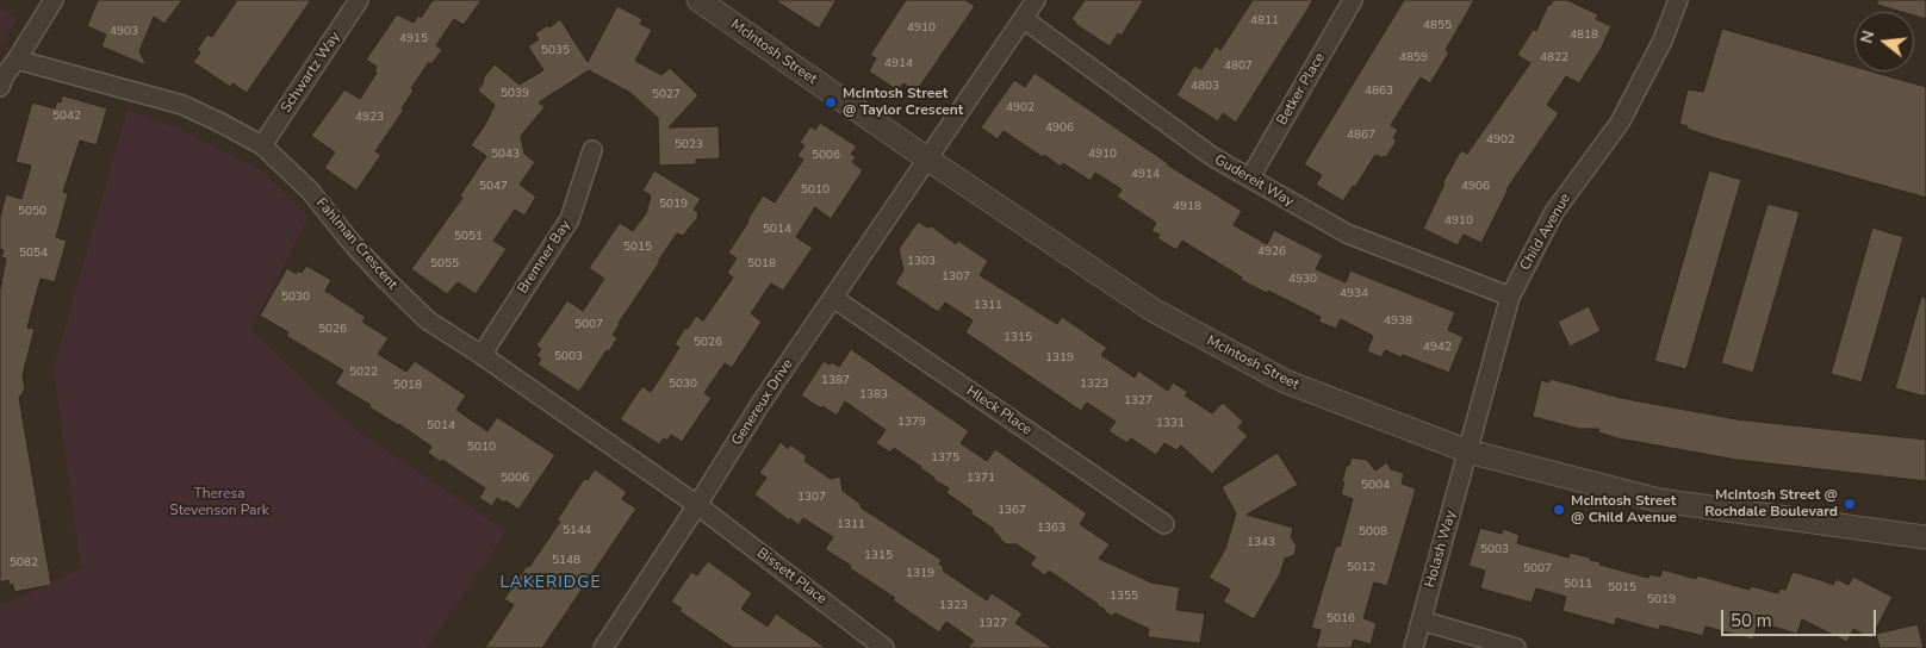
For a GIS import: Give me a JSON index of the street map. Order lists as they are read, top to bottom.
{
  "streets": {
    "street": [
      "McIntosh Street",
      "Schwartz Way",
      "Betker Place",
      "Gudereit Way",
      "Child Avenue",
      "Fahlman Crescent",
      "Bremner Bay",
      "Genereux Drive",
      "Hleck Place",
      "Holash Way",
      "Bissett Place"
    ]
  },
  "crossings": [
    ["McIntosh Street", "Child Avenue"],
    ["McIntosh Street", "Genereux Drive"],
    ["McIntosh Street", "Holash Way"],
    ["Schwartz Way", "Fahlman Crescent"],
    ["Betker Place", "Gudereit Way"],
    ["Gudereit Way", "Child Avenue"],
    ["Gudereit Way", "Genereux Drive"],
    ["Child Avenue", "Holash Way"],
    ["Fahlman Crescent", "Bremner Bay"],
    ["Fahlman Crescent", "Genereux Drive"],
    ["Fahlman Crescent", "Bissett Place"],
    ["Genereux Drive", "Hleck Place"],
    ["Genereux Drive", "Bissett Place"]
  ],
  "districts": ["LAKERIDGE"],
  "parks": ["Theresa Stevenson Park"],
  "places": ["McIntosh Street @ Taylor Crescent", "McIntosh Street @ Rochdale Boulevard", "McIntosh Street @ Child Avenue"],
  "house_numbers": [
    "4811",
    "4855",
    "4910",
    "4903",
    "4818",
    "4915",
    "5035",
    "4859",
    "4822",
    "4914",
    "4807",
    "4803",
    "4863",
    "5039",
    "5027",
    "4902",
    "5042",
    "4923",
    "4906",
    "4867",
    "4902",
    "5023",
    "5043",
    "4910",
    "5006",
    "4914",
    "5047",
    "4906",
    "5010",
    "5019",
    "4918",
    "5050",
    "4910",
    "5014",
    "5051",
    "5015",
    "4926",
    "5054",
    "1303",
    "5055",
    "5018",
    "1307",
    "4930",
    "4934",
    "5030",
    "1311",
    "4938",
    "5007",
    "5026",
    "1315",
    "5026",
    "4942",
    "5003",
    "1319",
    "5022",
    "1387",
    "5030",
    "1323",
    "5018",
    "1383",
    "1327",
    "1379",
    "1331",
    "5014",
    "5010",
    "1375",
    "5006",
    "1371",
    "5004",
    "1307",
    "1367",
    "1311",
    "1363",
    "5144",
    "5008",
    "1343",
    "5003",
    "1315",
    "5148",
    "5082",
    "5012",
    "5007",
    "1319",
    "5011",
    "5015",
    "1355",
    "5019",
    "1323",
    "5016",
    "1327"
  ],
  "scale_bar": "50 m",
  "north": "left"
}
